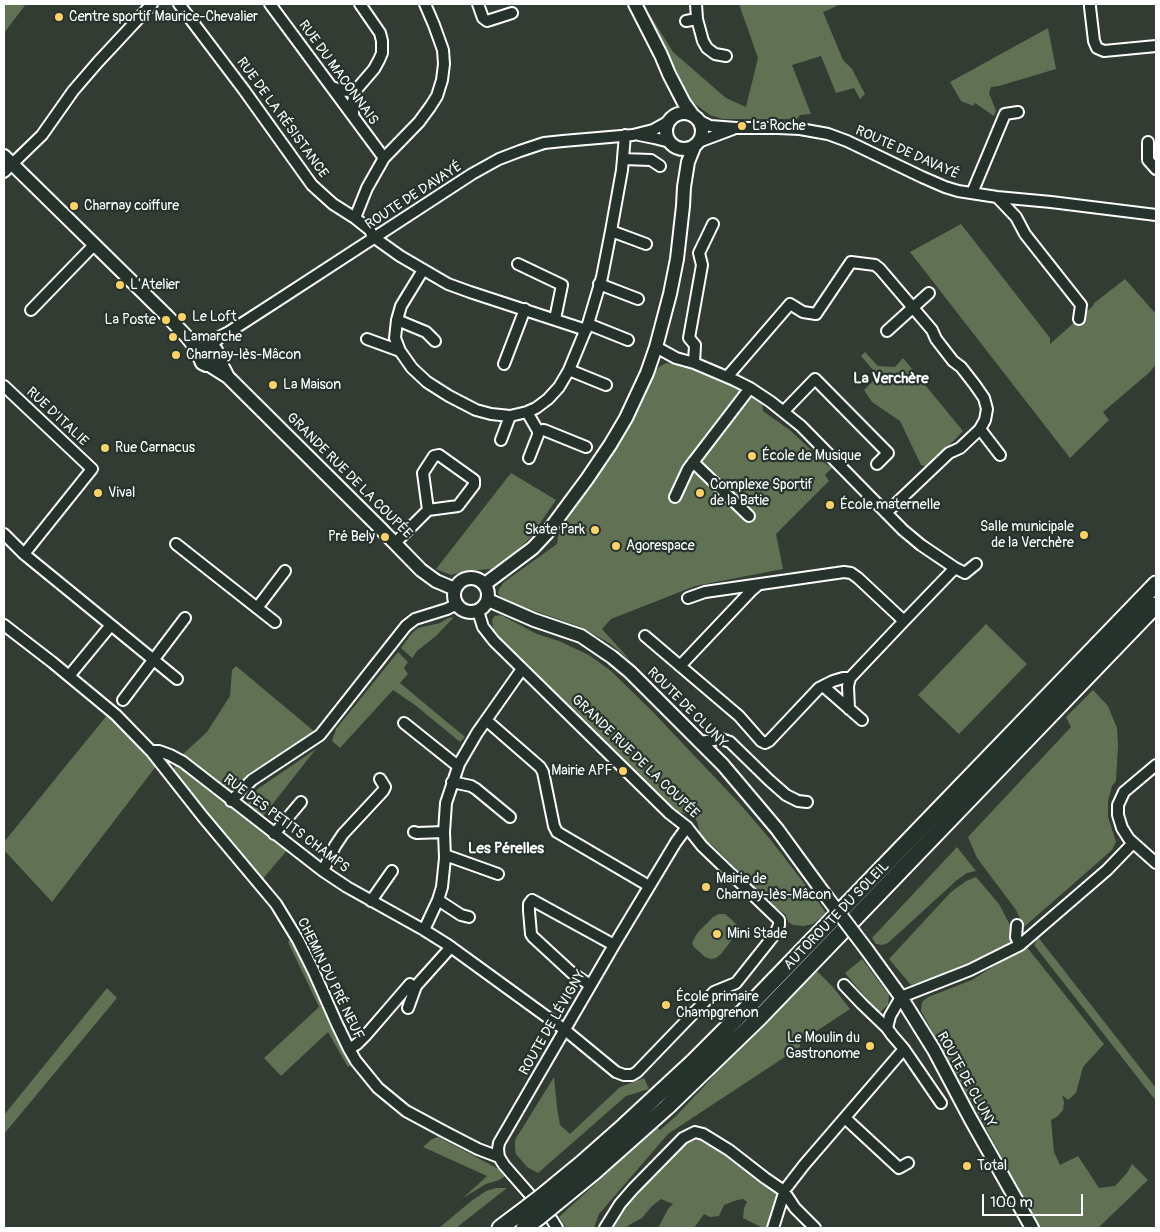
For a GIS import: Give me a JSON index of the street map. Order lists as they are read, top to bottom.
{
  "streets": {
    "highway": ["AUTOROUTE DU SOLEIL"],
    "main road": ["GRANDE RUE DE LA COUPÉE", "ROUTE DE CLUNY"],
    "street": [
      "RUE DU MACONNAIS",
      "RUE DE LA RÉSISTANCE",
      "ROUTE DE DAVAYÉ",
      "RUE D'ITALIE",
      "RUE DES PETITS CHAMPS",
      "CHEMIN DU PRÉ NEUF",
      "ROUTE DE LÉVIGNY"
    ]
  },
  "crossings": [
    ["RUE DE LA RÉSISTANCE", "ROUTE DE DAVAYÉ"],
    ["ROUTE DE DAVAYÉ", "GRANDE RUE DE LA COUPÉE"],
    ["GRANDE RUE DE LA COUPÉE", "ROUTE DE CLUNY"],
    ["GRANDE RUE DE LA COUPÉE", "RUE DES PETITS CHAMPS"],
    ["GRANDE RUE DE LA COUPÉE", "ROUTE DE LÉVIGNY"],
    ["RUE DES PETITS CHAMPS", "CHEMIN DU PRÉ NEUF"],
    ["RUE DES PETITS CHAMPS", "ROUTE DE LÉVIGNY"],
    ["CHEMIN DU PRÉ NEUF", "ROUTE DE LÉVIGNY"]
  ],
  "districts": ["La Verchère", "Les Pérelles"],
  "places": [
    "Centre sportif Maurice-Chevalier",
    "La Roche",
    "Charnay coiffure",
    "L'Atelier",
    "Le Loft",
    "La Poste",
    "Lamarche",
    "Charnay-lès-Mâcon",
    "La Maison",
    "Rue Carnacus",
    "École de Musique",
    "Vival",
    "Complexe Sportif de la Batie",
    "École maternelle",
    "Skate Park",
    "Salle municipale de la Verchère",
    "Pré Bely",
    "Agorespace",
    "Mairie APF",
    "Mairie de Charnay-lès-Mâcon",
    "Mini Stade",
    "École primaire Champgrenon",
    "Le Moulin du Gastronome",
    "Total"
  ],
  "scale_bar": "100 m"
}
